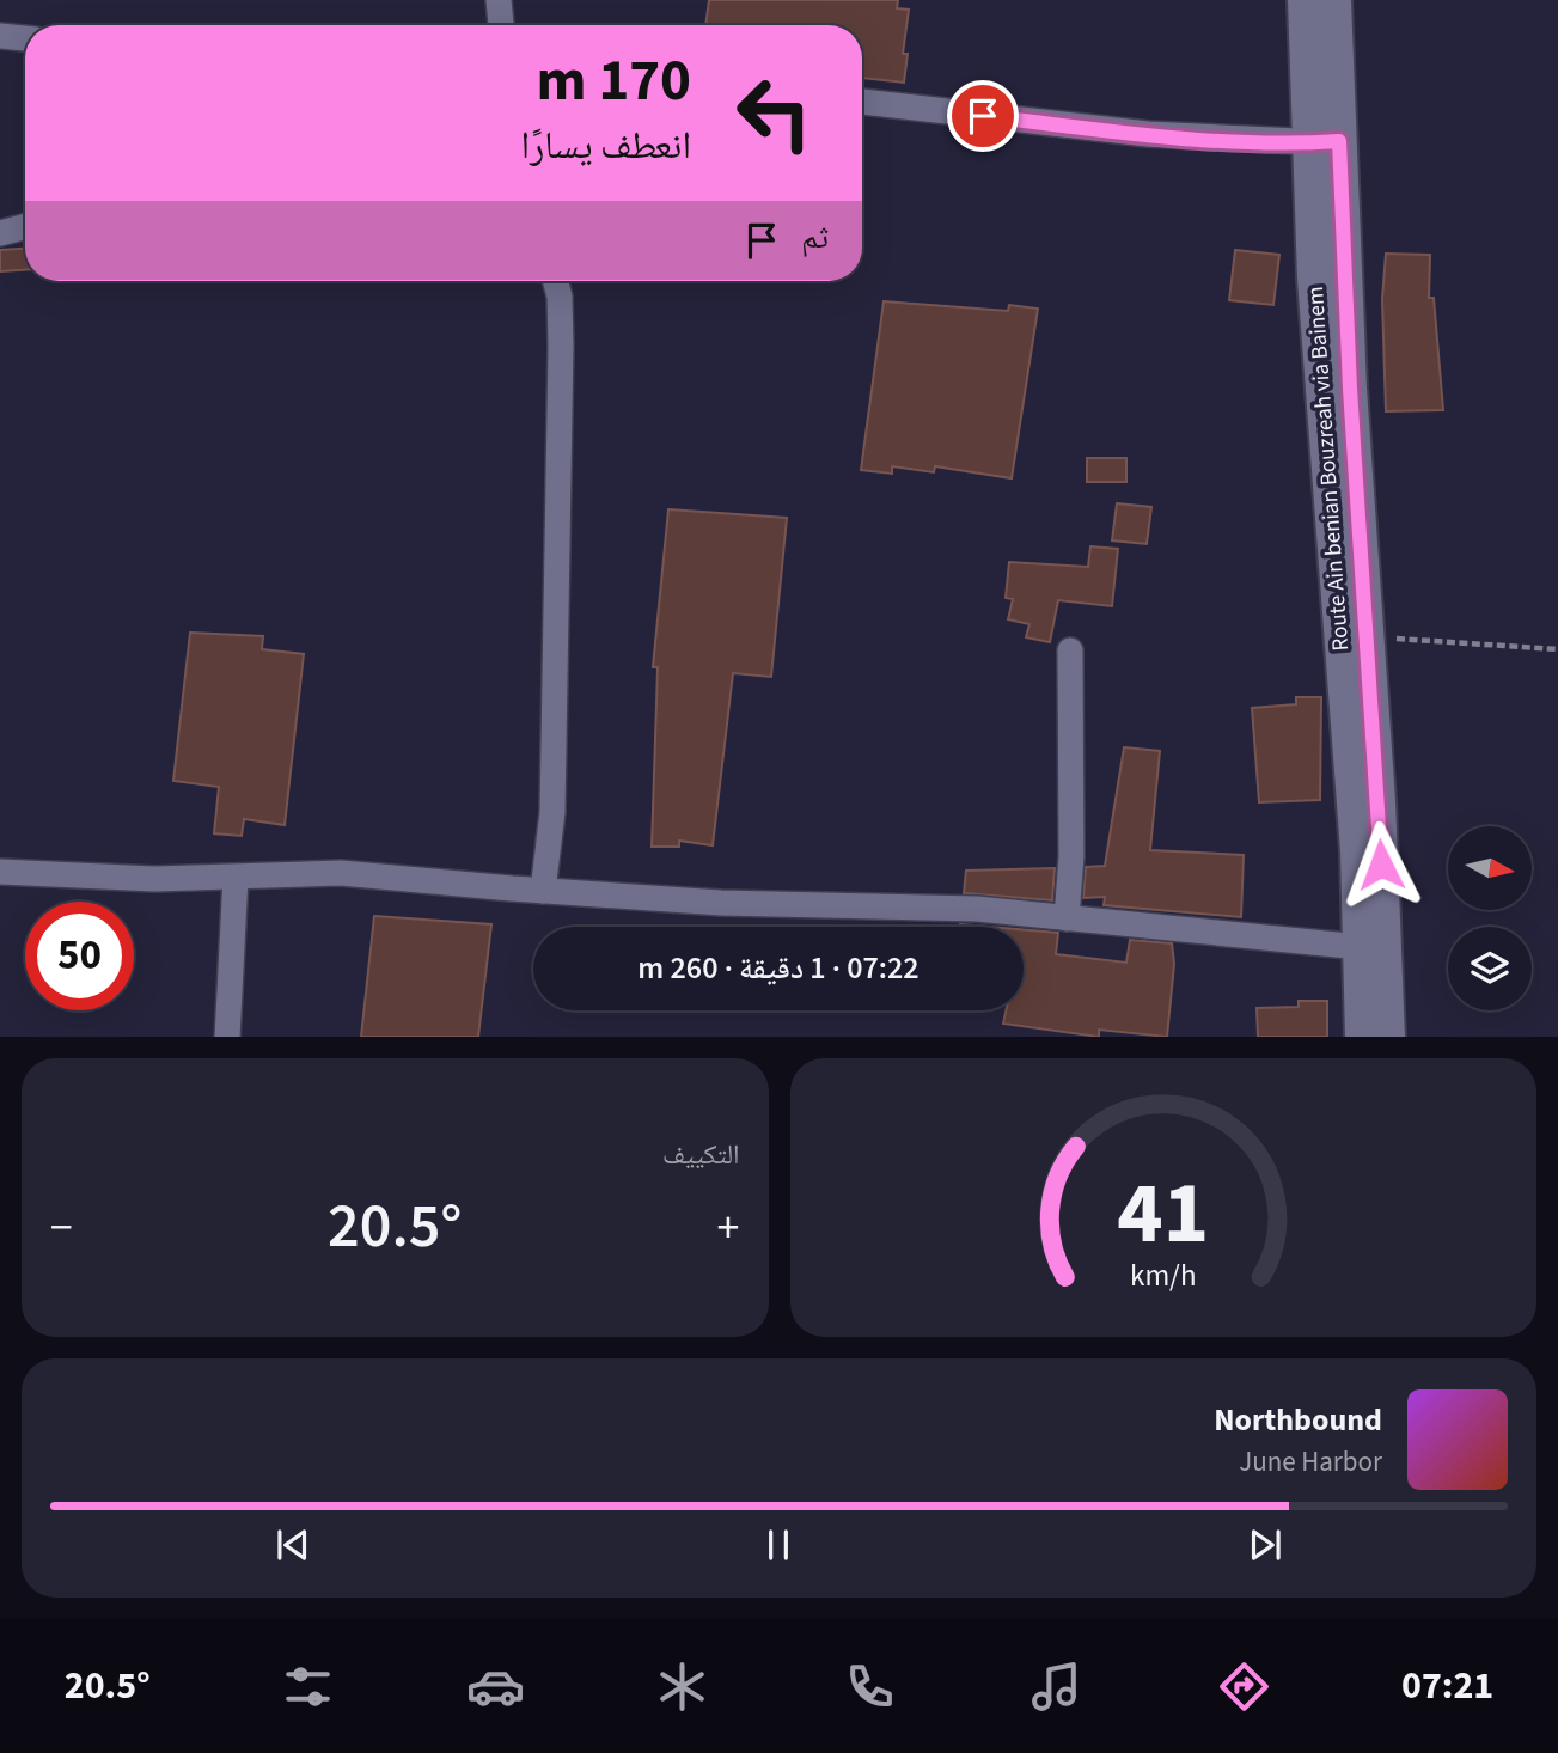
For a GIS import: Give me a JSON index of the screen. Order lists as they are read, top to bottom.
{
  "streets": {
    "main road": ["Route Ain benian Bouzreah via Bainem"]
  },
  "north": "right",
  "page": {
    "turn": ["170 m", "انعطف يسارًا"],
    "then": "ثم",
    "limit": "50",
    "trip": "07:22 · 1 دقيقة · 260 m",
    "tile": "التكييف",
    "heat": ["−", "20.5°", "+"],
    "song": ["Northbound", "June Harbor"],
    "tabs": ["07:21", "20.5°"],
    "gauge": ["41", "km/h"]
  }
}
